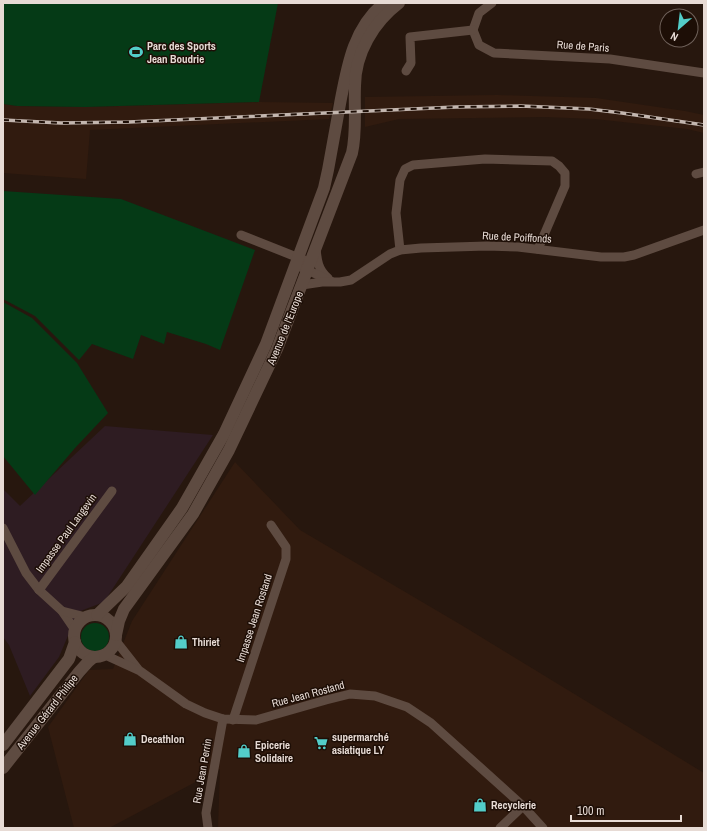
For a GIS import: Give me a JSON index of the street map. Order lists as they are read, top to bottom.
{
  "streets": {
    "main road": ["Avenue de l'Europe", "Avenue Gérard Philipe"],
    "street": [
      "Rue de Paris",
      "Rue de Poiffonds",
      "Impasse Paul Langevin",
      "Impasse Jean Rostand",
      "Rue Jean Rostand",
      "Rue Jean Perrin"
    ]
  },
  "crossings": [
    ["Rue de Poiffonds", "Avenue de l'Europe"],
    ["Avenue de l'Europe", "Rue Jean Rostand"],
    ["Avenue de l'Europe", "Avenue Gérard Philipe"],
    ["Impasse Jean Rostand", "Rue Jean Rostand"],
    ["Rue Jean Rostand", "Avenue Gérard Philipe"],
    ["Rue Jean Rostand", "Rue Jean Perrin"]
  ],
  "places": {
    "sports": ["Parc des Sports Jean Boudrie"],
    "shop": [
      "Thiriet",
      "Decathlon",
      "Epicerie Solidaire",
      "Recyclerie"
    ],
    "supermarket": ["supermarché asiatique LY"]
  },
  "scale_bar": "100 m",
  "north": "bottom left"
}
